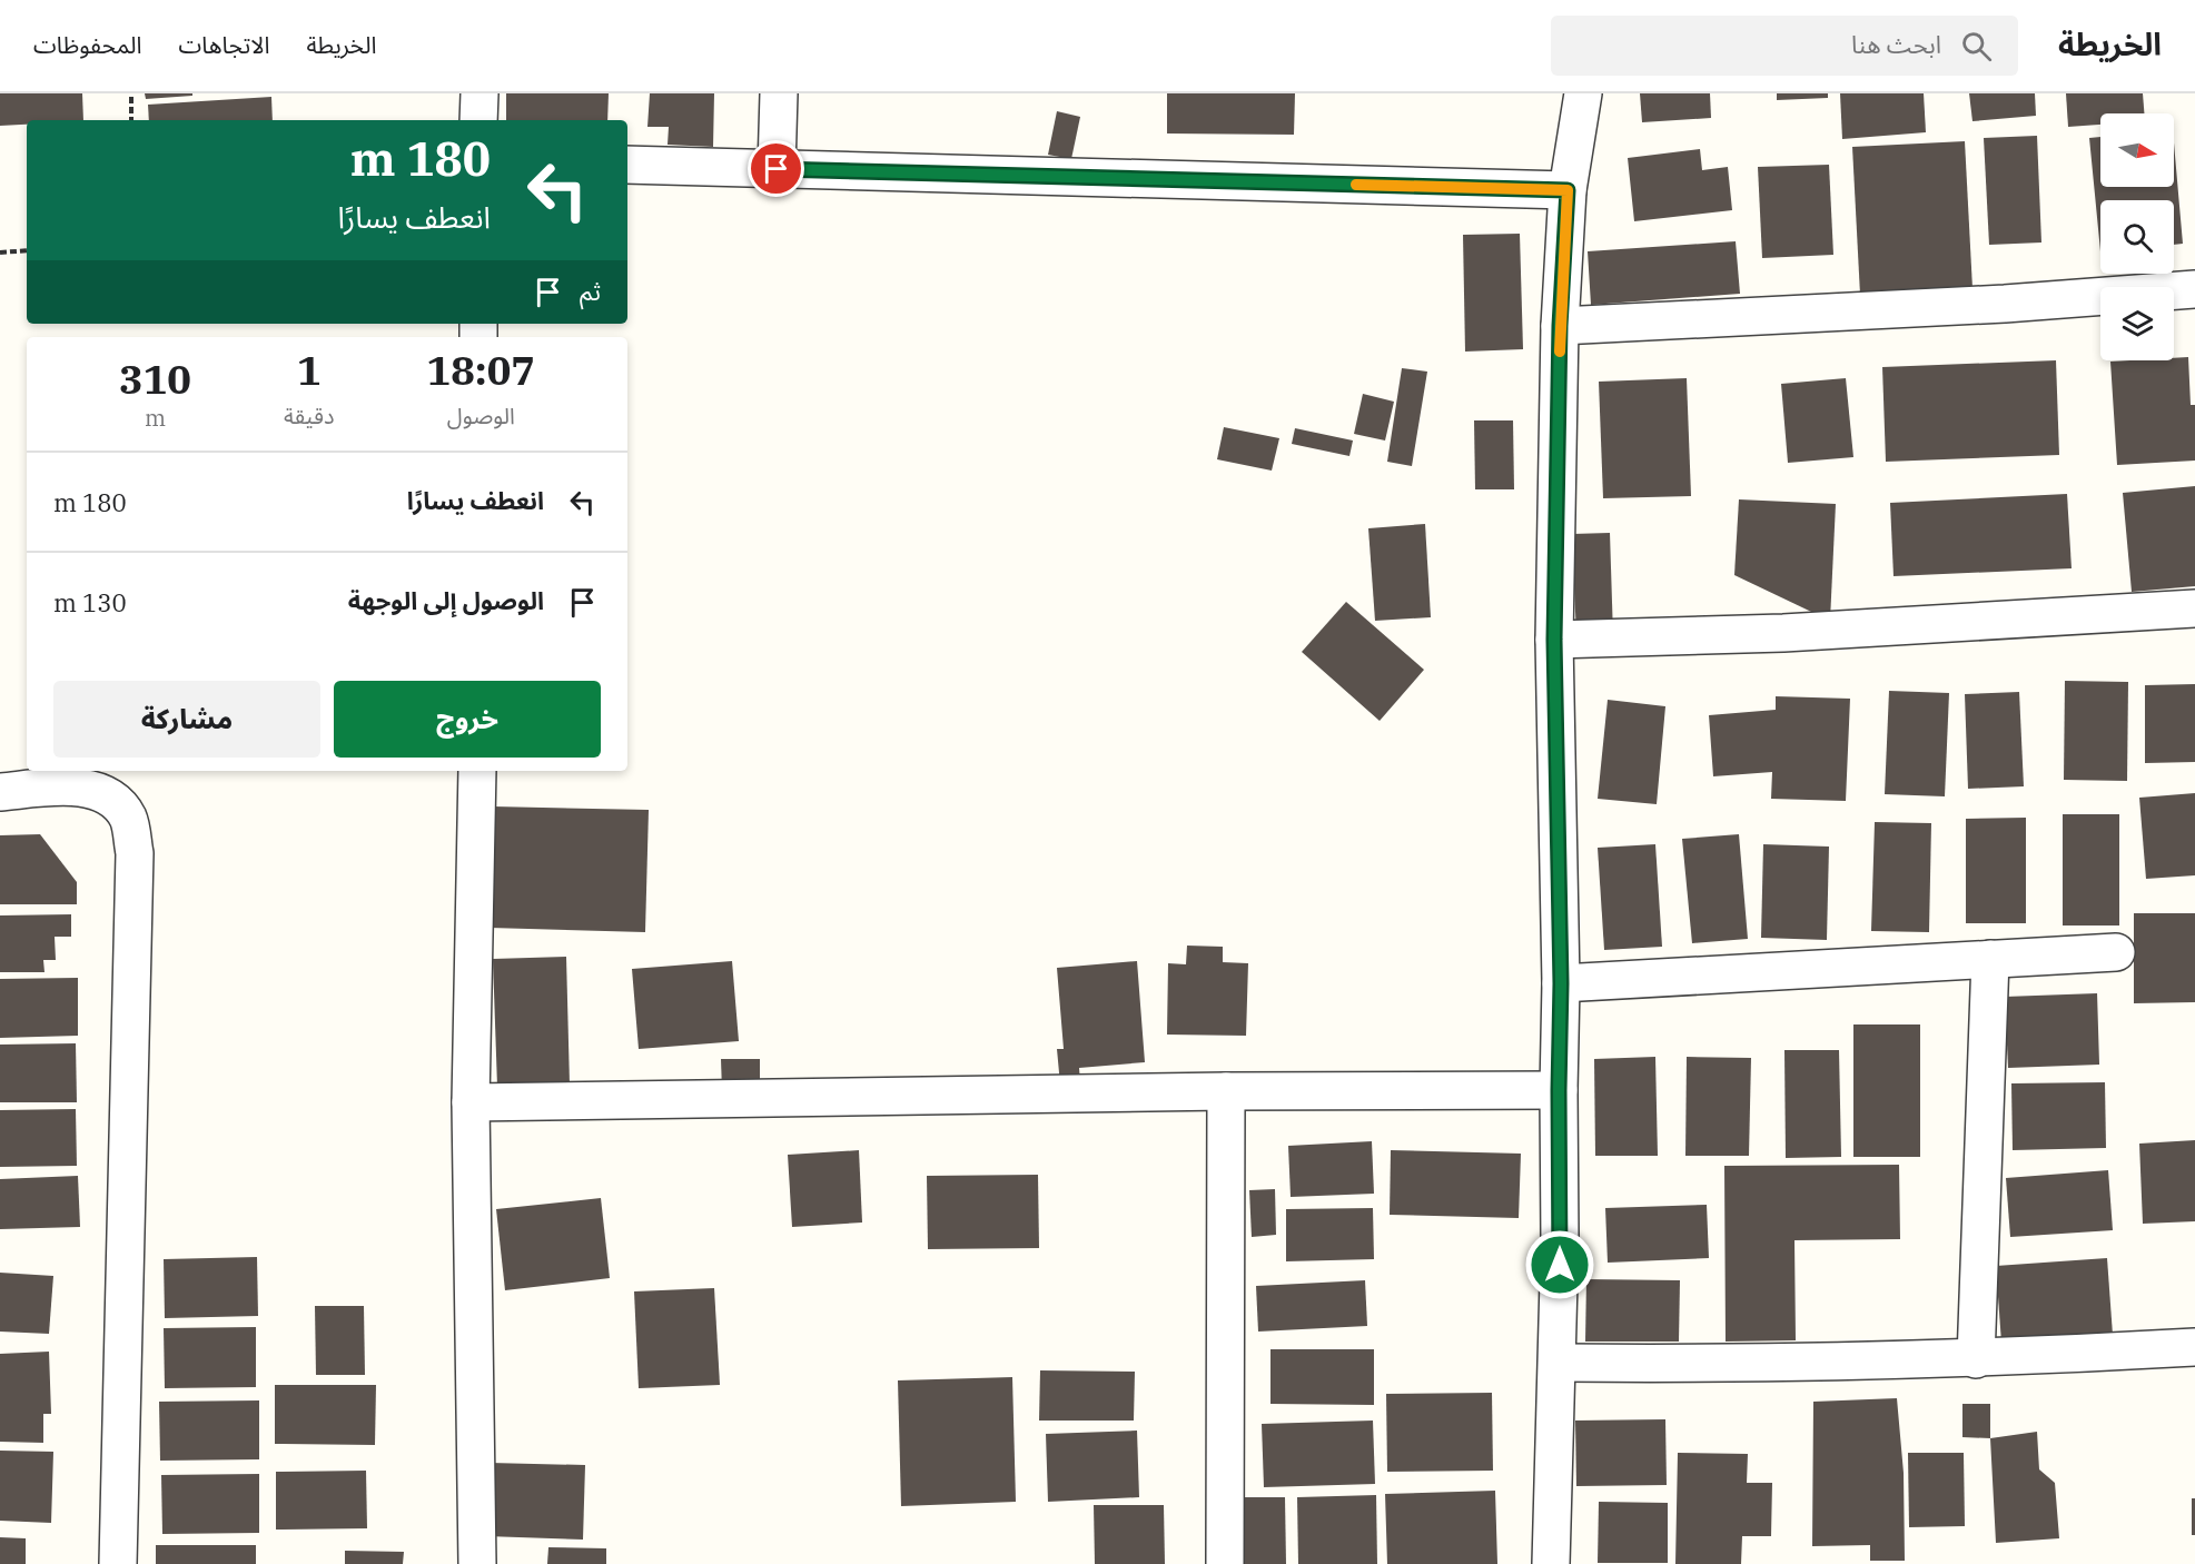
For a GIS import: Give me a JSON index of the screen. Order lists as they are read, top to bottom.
{
  "north": "right",
  "page": {
    "header": "الخريطة",
    "search": "ابحث هنا",
    "nav": ["الخريطة", "الاتجاهات", "المحفوظات"],
    "turn": ["180 m", "انعطف يسارًا"],
    "then": "ثم",
    "eta": [
      "18:07",
      "الوصول",
      "1",
      "دقيقة",
      "310",
      "m"
    ],
    "list": [
      {
        "name": "انعطف يسارًا",
        "value": "180 m"
      },
      {
        "name": "الوصول إلى الوجهة",
        "value": "130 m"
      }
    ],
    "buttons": ["خروج", "مشاركة"]
  }
}
